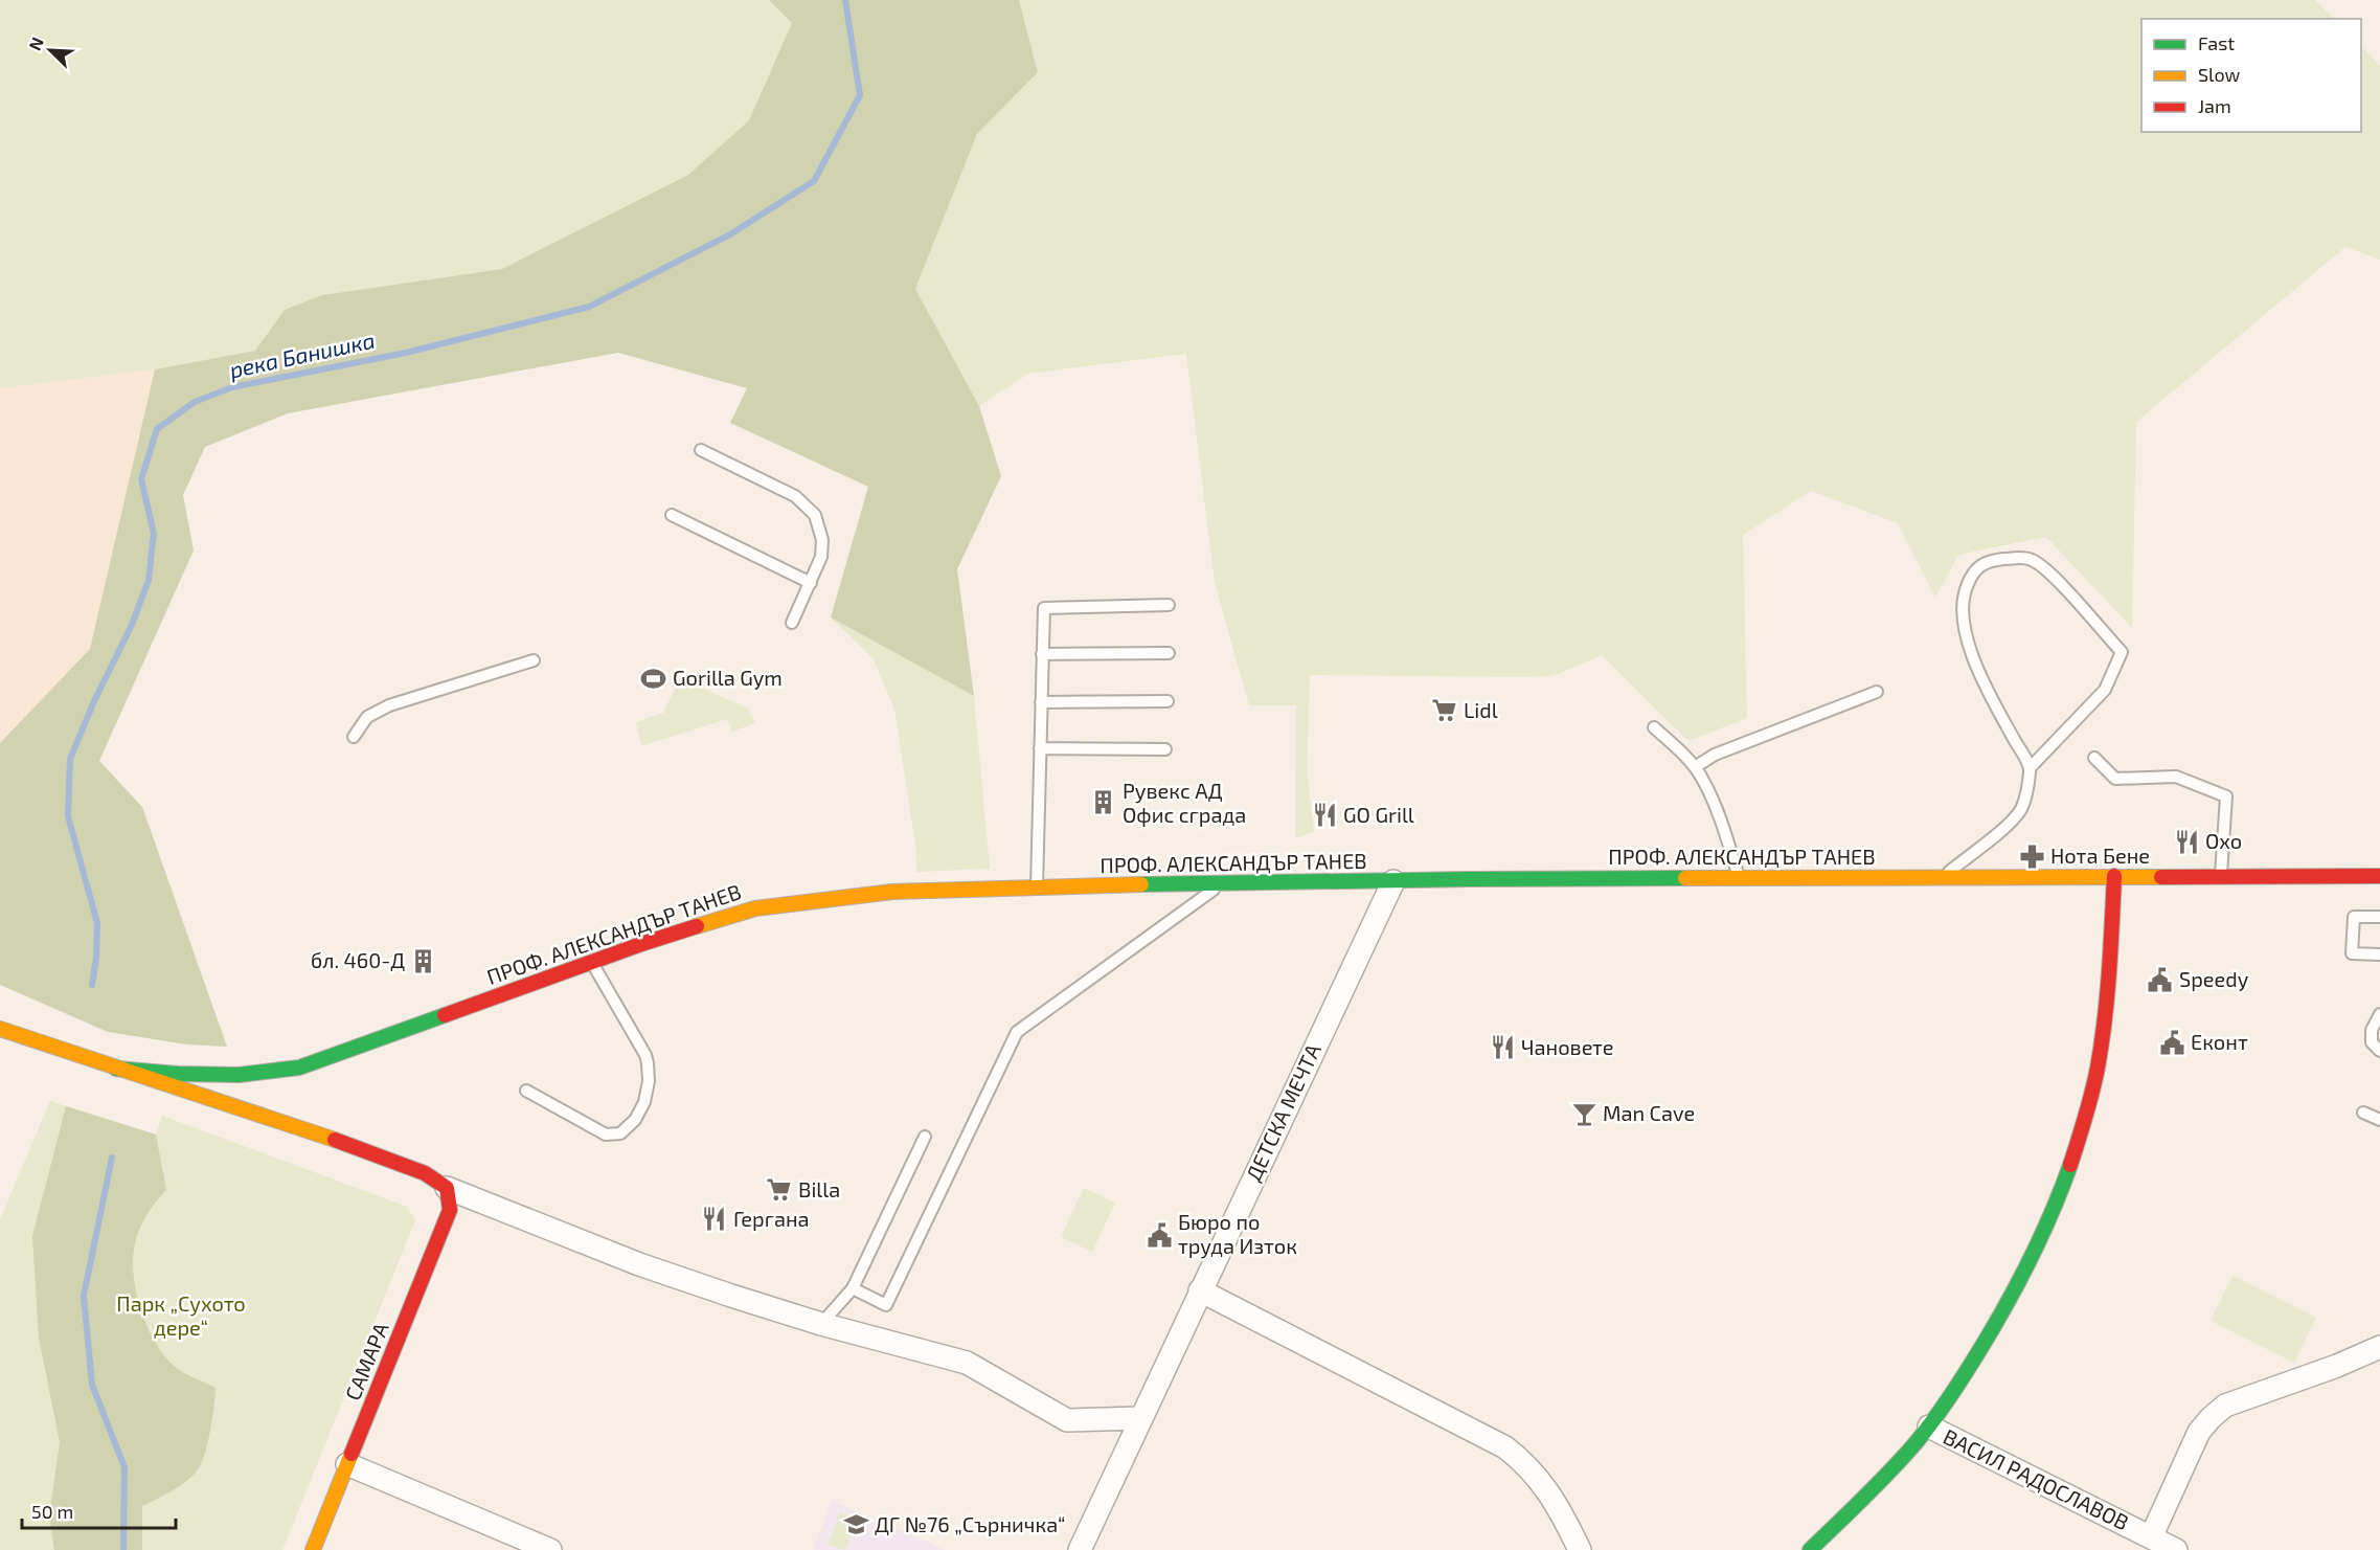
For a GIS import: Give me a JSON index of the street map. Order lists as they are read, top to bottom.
{
  "streets": {
    "street": [
      "ПРОФ. АЛЕКСАНДЪР ТАНЕВ",
      "ДЕТСКА МЕЧТА",
      "САМАРА",
      "ВАСИЛ РАДОСЛАВОВ"
    ]
  },
  "crossings": [
    ["ПРОФ. АЛЕКСАНДЪР ТАНЕВ", "ДЕТСКА МЕЧТА"]
  ],
  "water": ["река Банишка"],
  "parks": ["Парк „Сухото дере“"],
  "places": {
    "sports": ["Gorilla Gym"],
    "supermarket": ["Lidl", "Billa"],
    "building": ["Рувекс АД Офис сграда", "бл. 460-Д"],
    "restaurant": [
      "GO Grill",
      "Охо",
      "Чановете",
      "Гергана"
    ],
    "pharmacy": ["Нота Бене"],
    "public building": ["Speedy", "Еконт", "Бюро по труда Изток"],
    "bar": ["Man Cave"],
    "school or university": ["ДГ №76 „Сърничка“"]
  },
  "legend": ["Fast", "Slow", "Jam"],
  "scale_bar": "50 m",
  "north": "top left"
}
